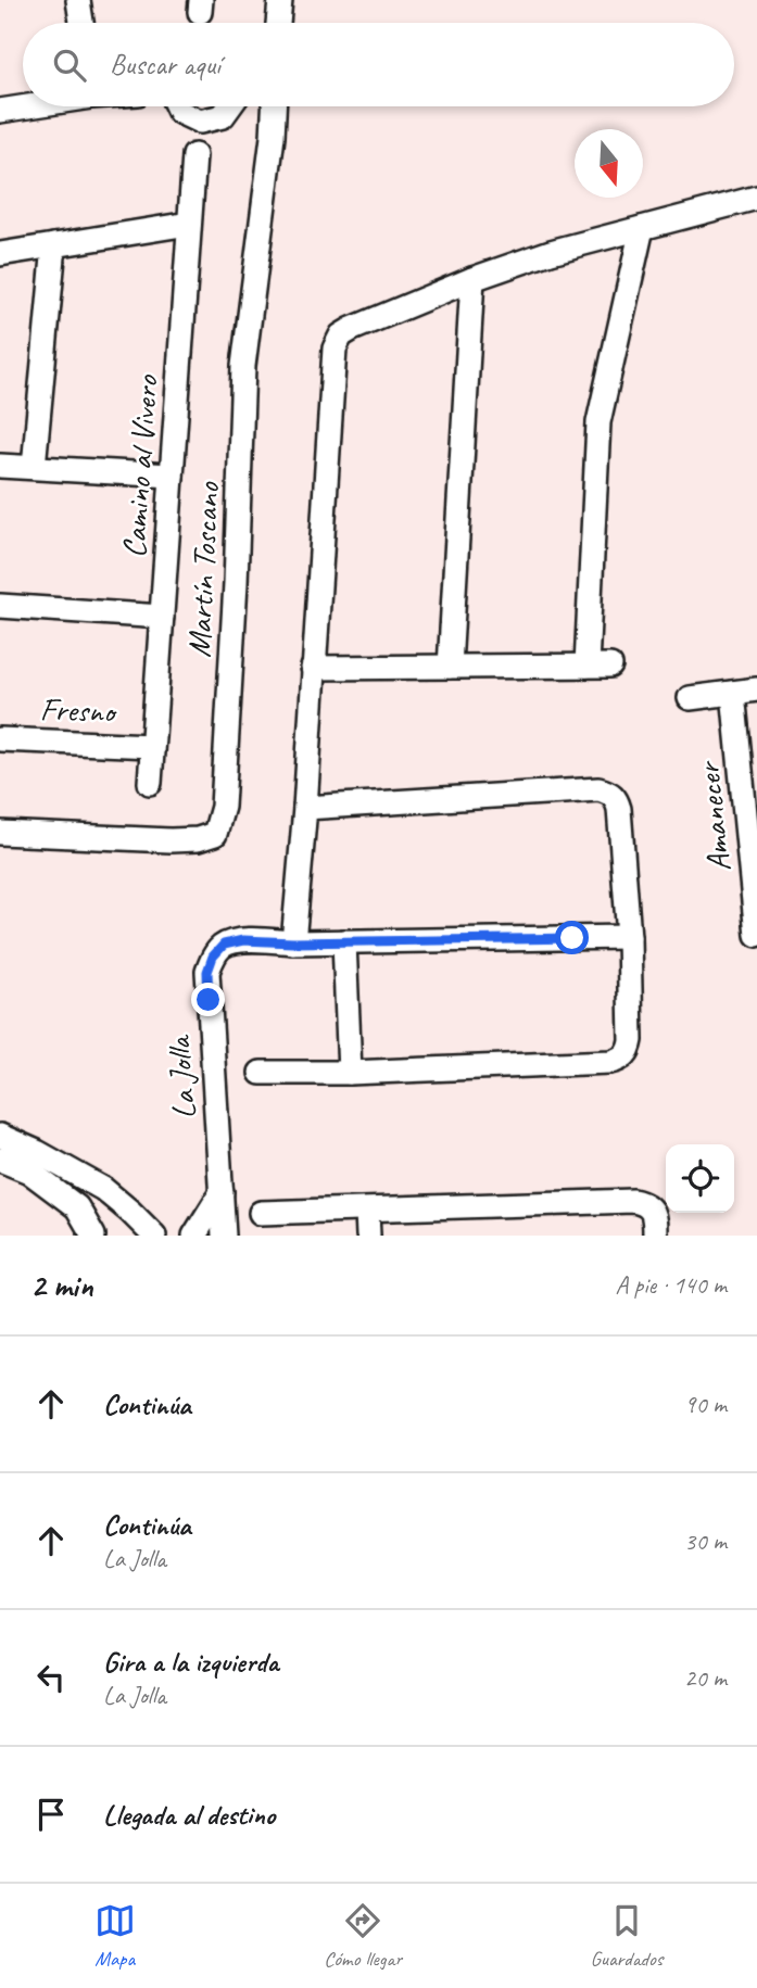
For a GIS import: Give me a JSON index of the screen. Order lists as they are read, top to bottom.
{
  "streets": {
    "street": [
      "Camino al Vivero",
      "Martín Toscano",
      "Fresno",
      "Amanecer",
      "La Jolla"
    ]
  },
  "crossings": [
    ["Camino al Vivero", "Fresno"]
  ],
  "north": "bottom",
  "page": {
    "search": "Buscar aquí",
    "heading": ["2 min", "A pie · 140 m"],
    "list": [
      ["Continúa", "90 m"],
      ["Continúa", "La Jolla", "30 m"],
      ["Gira a la izquierda", "La Jolla", "20 m"],
      "Llegada al destino"
    ],
    "nav": ["Mapa", "Cómo llegar", "Guardados"]
  }
}
